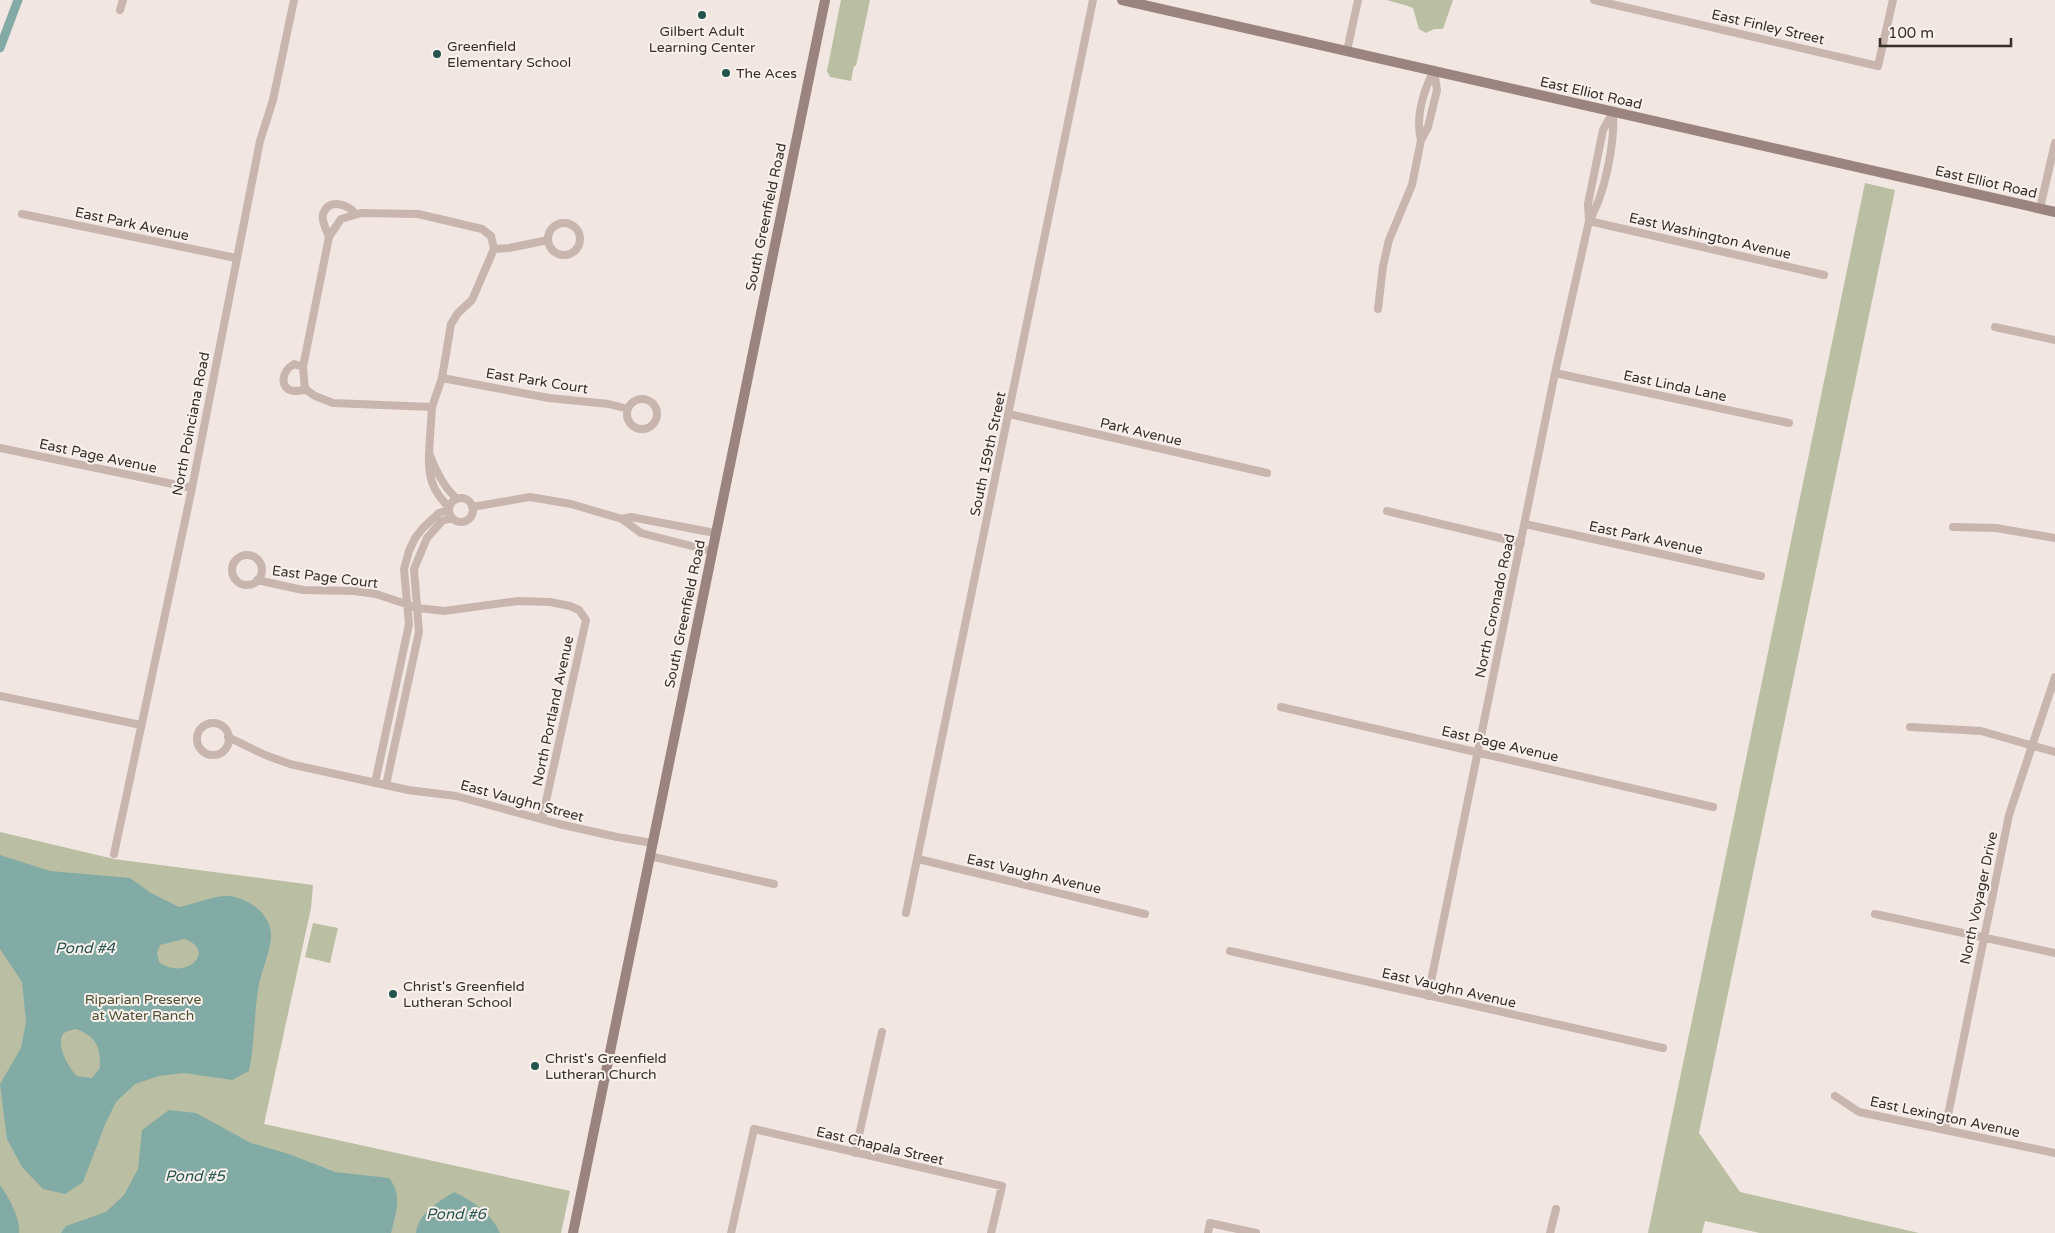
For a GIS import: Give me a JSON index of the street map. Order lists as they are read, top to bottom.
{
  "streets": {
    "main road": ["East Elliot Road", "South Greenfield Road"],
    "street": [
      "East Finley Street",
      "East Park Avenue",
      "East Washington Avenue",
      "East Park Court",
      "East Linda Lane",
      "North Poinciana Road",
      "Park Avenue",
      "South 159th Street",
      "East Page Avenue",
      "East Page Court",
      "North Coronado Road",
      "North Portland Avenue",
      "East Vaughn Street",
      "East Vaughn Avenue",
      "North Voyager Drive",
      "East Lexington Avenue",
      "East Chapala Street"
    ]
  },
  "crossings": [
    ["East Elliot Road", "North Coronado Road"],
    ["South Greenfield Road", "East Vaughn Street"],
    ["East Park Avenue", "North Poinciana Road"],
    ["East Park Avenue", "North Coronado Road"],
    ["East Washington Avenue", "North Coronado Road"],
    ["East Linda Lane", "North Coronado Road"],
    ["North Poinciana Road", "East Page Avenue"],
    ["Park Avenue", "South 159th Street"],
    ["South 159th Street", "East Vaughn Avenue"],
    ["East Page Avenue", "North Coronado Road"],
    ["East Page Court", "North Portland Avenue"],
    ["North Coronado Road", "East Vaughn Avenue"],
    ["North Portland Avenue", "East Vaughn Street"],
    ["North Voyager Drive", "East Lexington Avenue"]
  ],
  "water": ["Pond #4", "Pond #5", "Pond #6"],
  "parks": ["Riparian Preserve at Water Ranch"],
  "places": [
    "Gilbert Adult Learning Center",
    "Greenfield Elementary School",
    "The Aces",
    "Christ's Greenfield Lutheran School",
    "Christ's Greenfield Lutheran Church"
  ],
  "scale_bar": "100 m"
}
